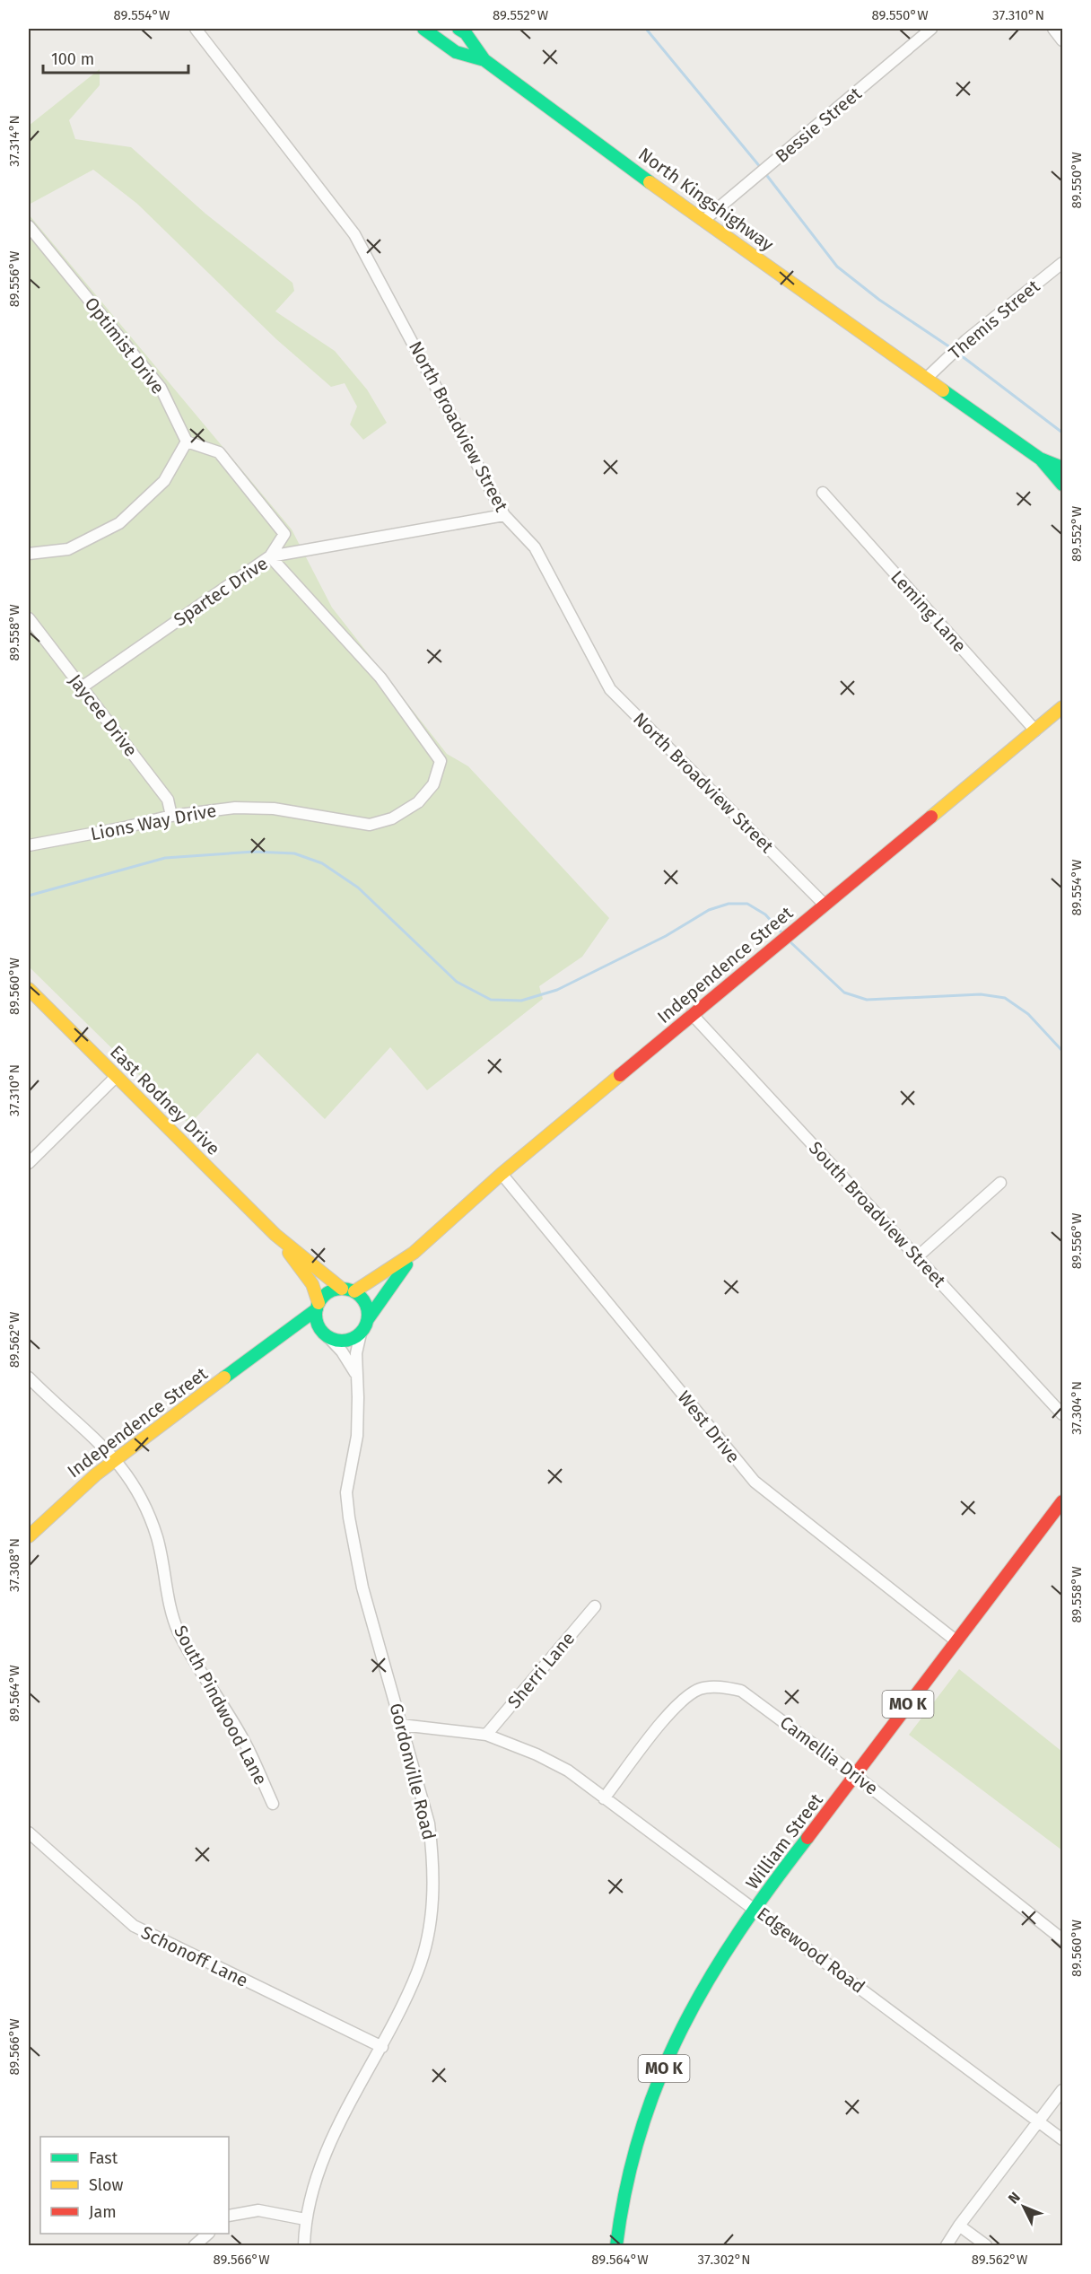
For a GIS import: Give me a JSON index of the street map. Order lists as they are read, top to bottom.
{
  "streets": {
    "street": [
      "Bessie Street",
      "North Kingshighway",
      "Themis Street",
      "Optimist Drive",
      "North Broadview Street",
      "Spartec Drive",
      "Leming Lane",
      "Jaycee Drive",
      "Lions Way Drive",
      "Independence Street",
      "East Rodney Drive",
      "South Broadview Street",
      "West Drive",
      "Sherri Lane",
      "MO K",
      "South Pindwood Lane",
      "Camellia Drive",
      "Gordonville Road",
      "William Street",
      "Edgewood Road",
      "Schonoff Lane"
    ]
  },
  "crossings": [
    ["Bessie Street", "North Kingshighway"],
    ["North Kingshighway", "Themis Street"],
    ["North Broadview Street", "Spartec Drive"],
    ["North Broadview Street", "Independence Street"],
    ["Spartec Drive", "Jaycee Drive"],
    ["Spartec Drive", "Lions Way Drive"],
    ["Leming Lane", "Independence Street"],
    ["Jaycee Drive", "Lions Way Drive"],
    ["Independence Street", "East Rodney Drive"],
    ["Independence Street", "South Broadview Street"],
    ["Independence Street", "West Drive"],
    ["Independence Street", "South Pindwood Lane"],
    ["Independence Street", "Gordonville Road"],
    ["East Rodney Drive", "Gordonville Road"],
    ["West Drive", "William Street"],
    ["Sherri Lane", "Edgewood Road"],
    ["Camellia Drive", "William Street"],
    ["Camellia Drive", "Edgewood Road"],
    ["Gordonville Road", "Edgewood Road"],
    ["Gordonville Road", "Schonoff Lane"],
    ["William Street", "Edgewood Road"]
  ],
  "legend": ["Fast", "Slow", "Jam"],
  "scale_bar": "100 m",
  "north": "top left",
  "coordinates": [
    "89.554°W",
    "89.552°W",
    "89.550°W",
    "37.310°N",
    "37.314°N",
    "89.556°W",
    "89.558°W",
    "89.560°W",
    "89.562°W",
    "37.304°N",
    "37.308°N",
    "89.564°W",
    "89.566°W",
    "37.302°N"
  ]
}
